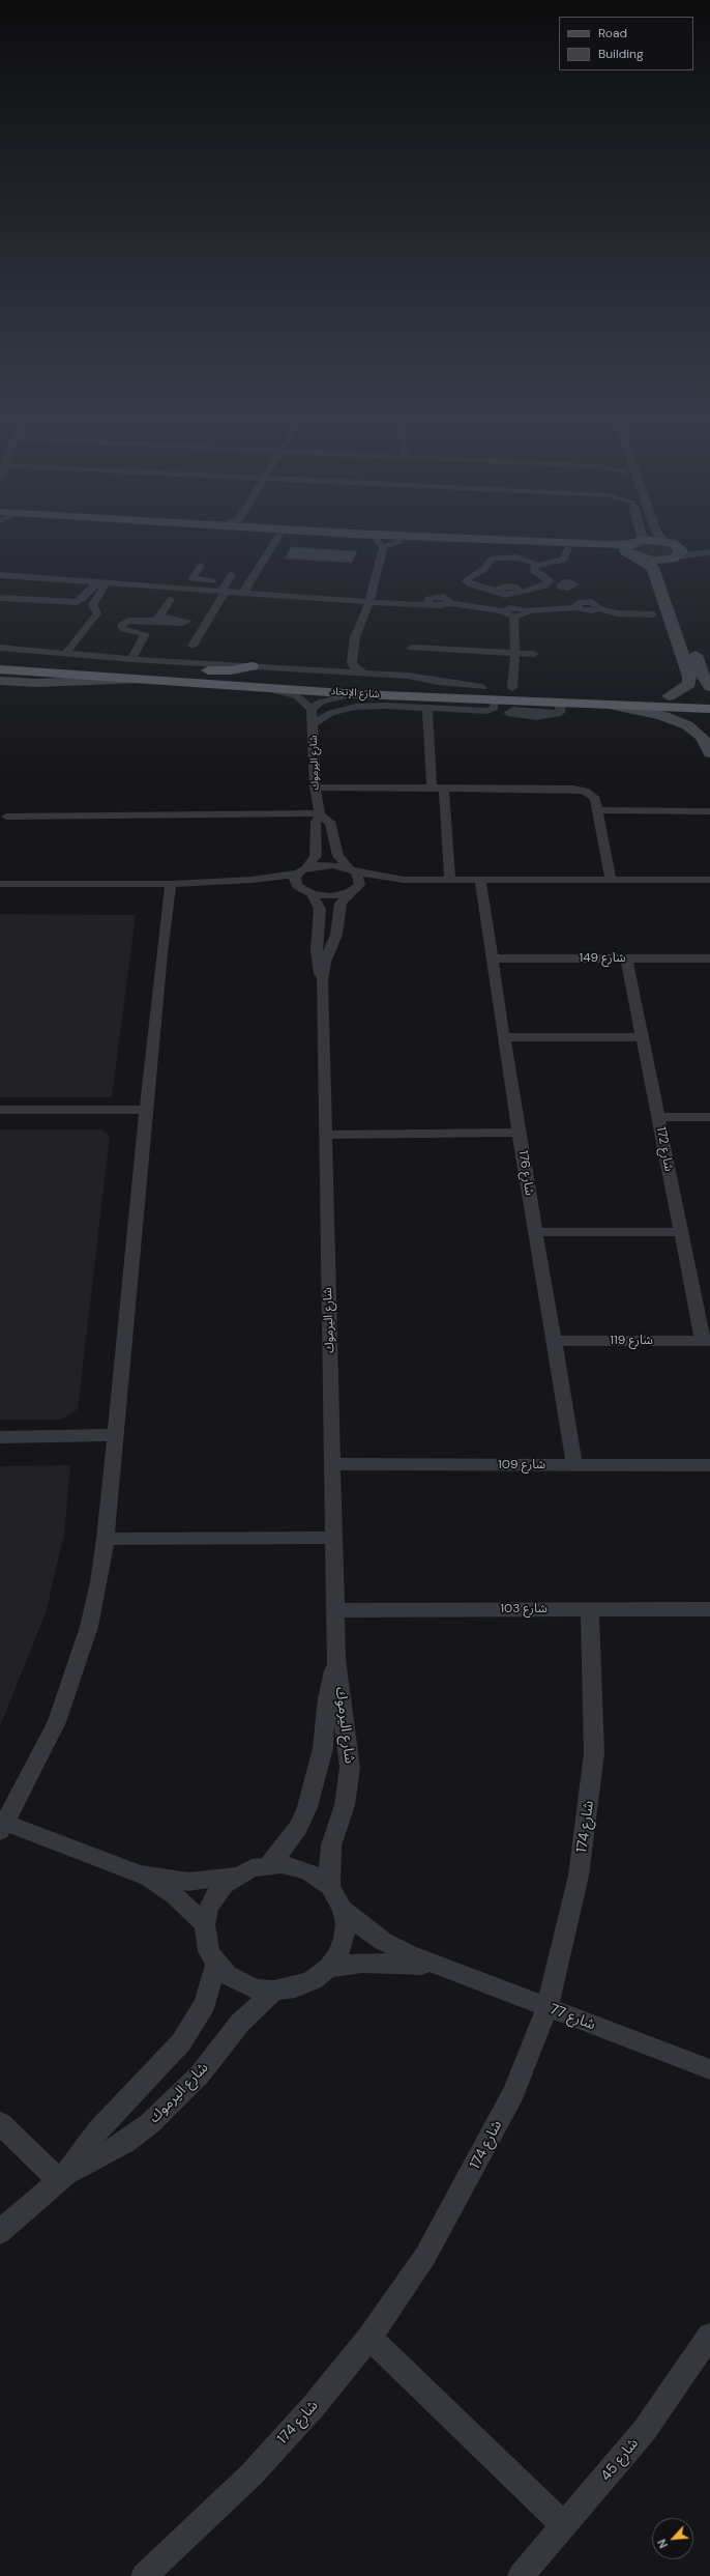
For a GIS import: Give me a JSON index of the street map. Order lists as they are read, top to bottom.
{
  "streets": {
    "highway": ["شارع الإتحاد"],
    "street": [
      "شارع اليرموك",
      "شارع 149",
      "شارع 172",
      "شارع 176",
      "شارع 119",
      "شارع 109",
      "شارع 103",
      "شارع 174",
      "شارع 77",
      "شارع 45"
    ]
  },
  "crossings": [
    ["شارع اليرموك", "شارع 109"],
    ["شارع اليرموك", "شارع 103"],
    ["شارع اليرموك", "شارع 77"],
    ["شارع 149", "شارع 172"],
    ["شارع 149", "شارع 176"],
    ["شارع 172", "شارع 119"],
    ["شارع 176", "شارع 119"],
    ["شارع 176", "شارع 109"],
    ["شارع 103", "شارع 174"],
    ["شارع 174", "شارع 77"]
  ],
  "legend": ["Road", "Building"],
  "north": "bottom left"
}
